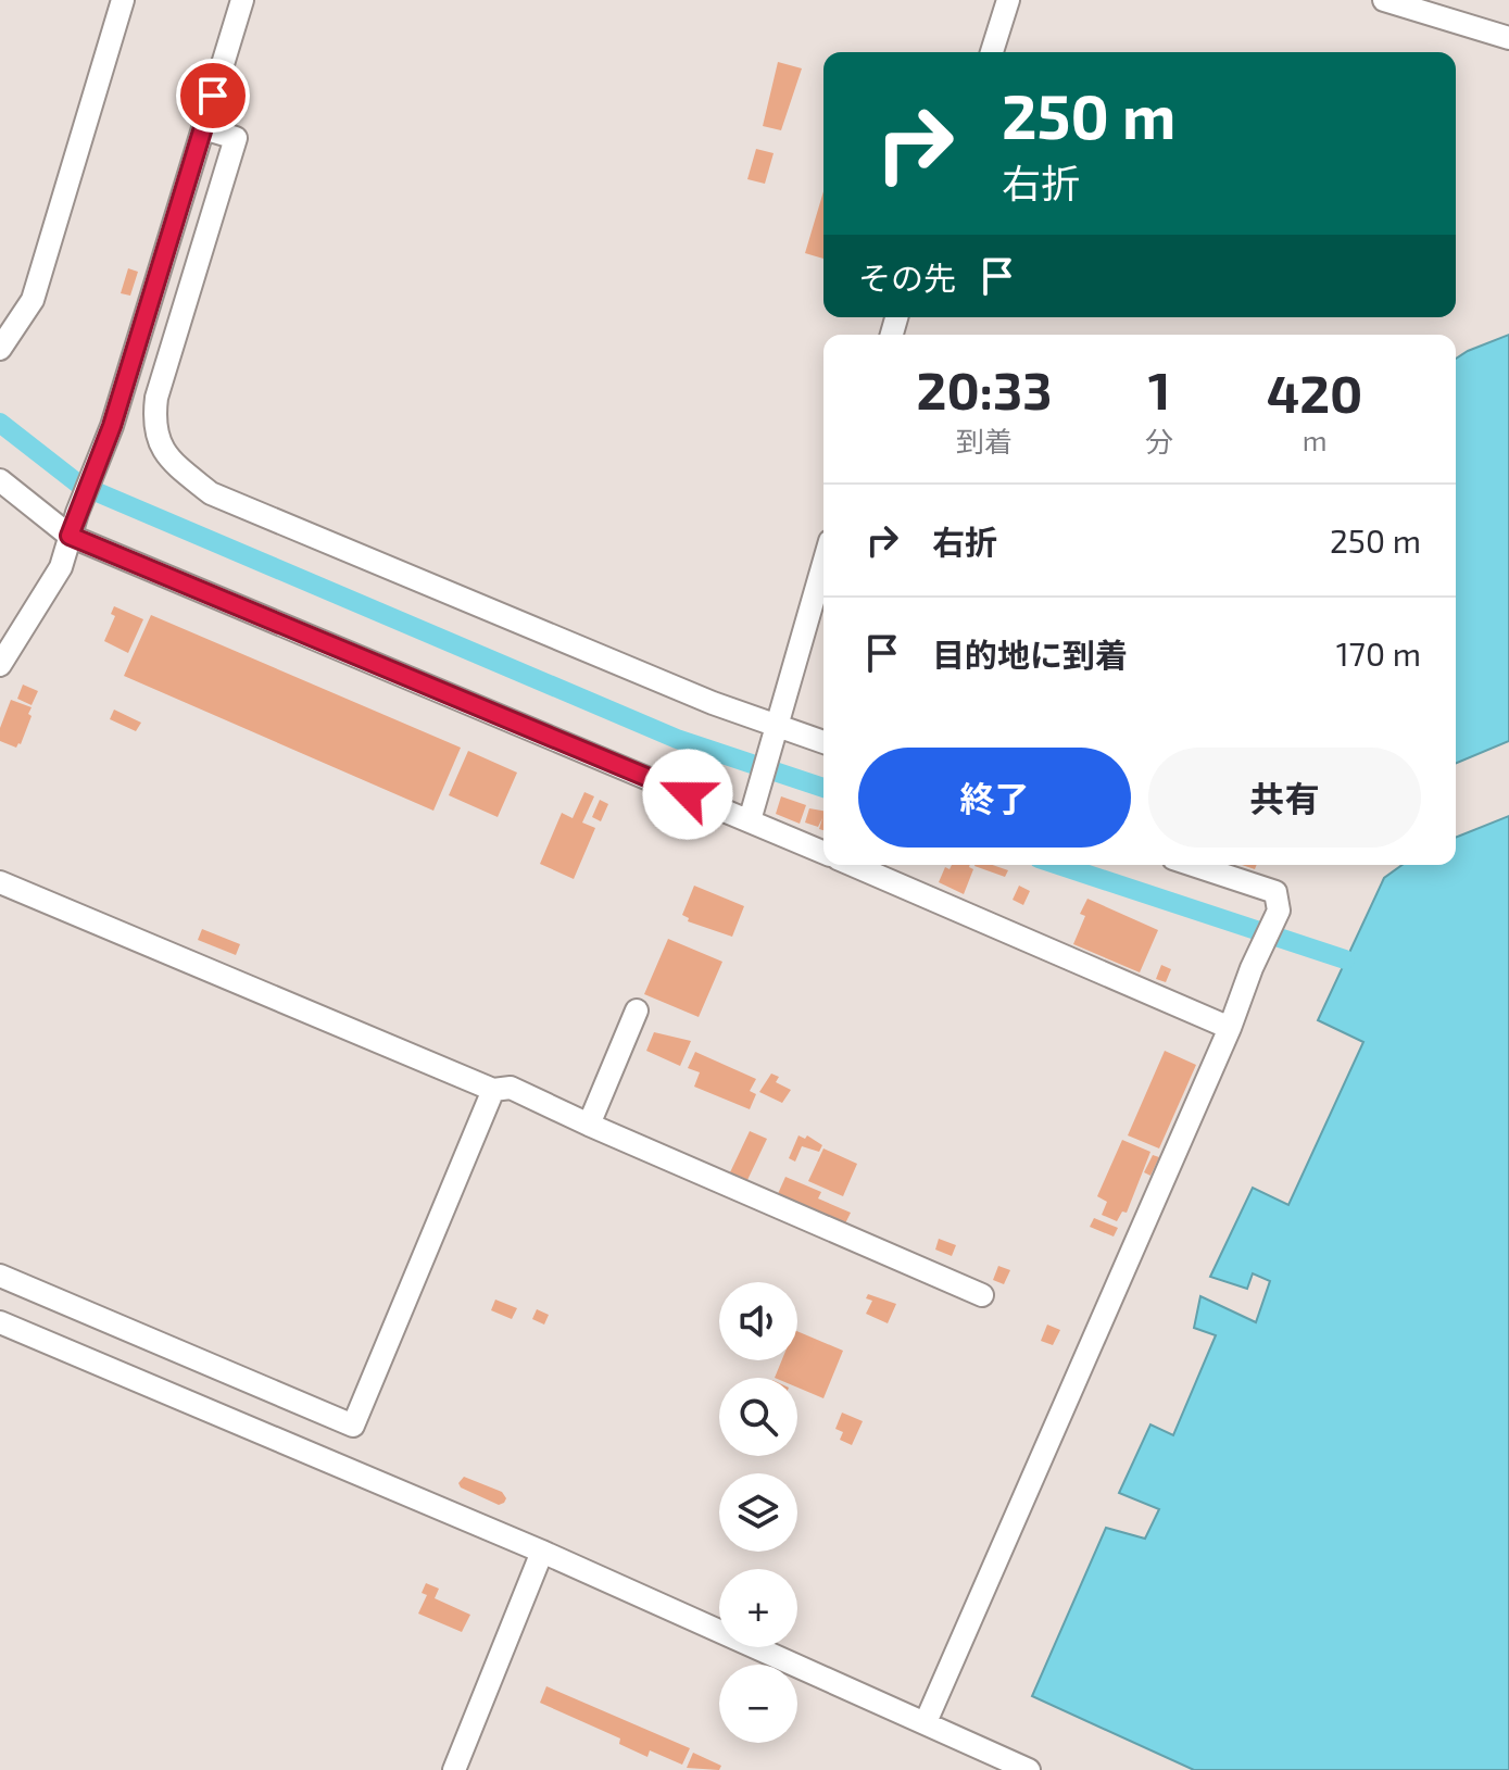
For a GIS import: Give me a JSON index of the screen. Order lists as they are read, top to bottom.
{
  "page": {
    "turn": ["250 m", "右折"],
    "then": "その先",
    "eta": [
      "20:33",
      "到着",
      "1",
      "分",
      "420",
      "m"
    ],
    "list": [
      {
        "name": "右折",
        "value": "250 m"
      },
      {
        "name": "目的地に到着",
        "value": "170 m"
      }
    ],
    "buttons": ["終了", "共有"],
    "map_buttons": ["+", "−"]
  }
}
